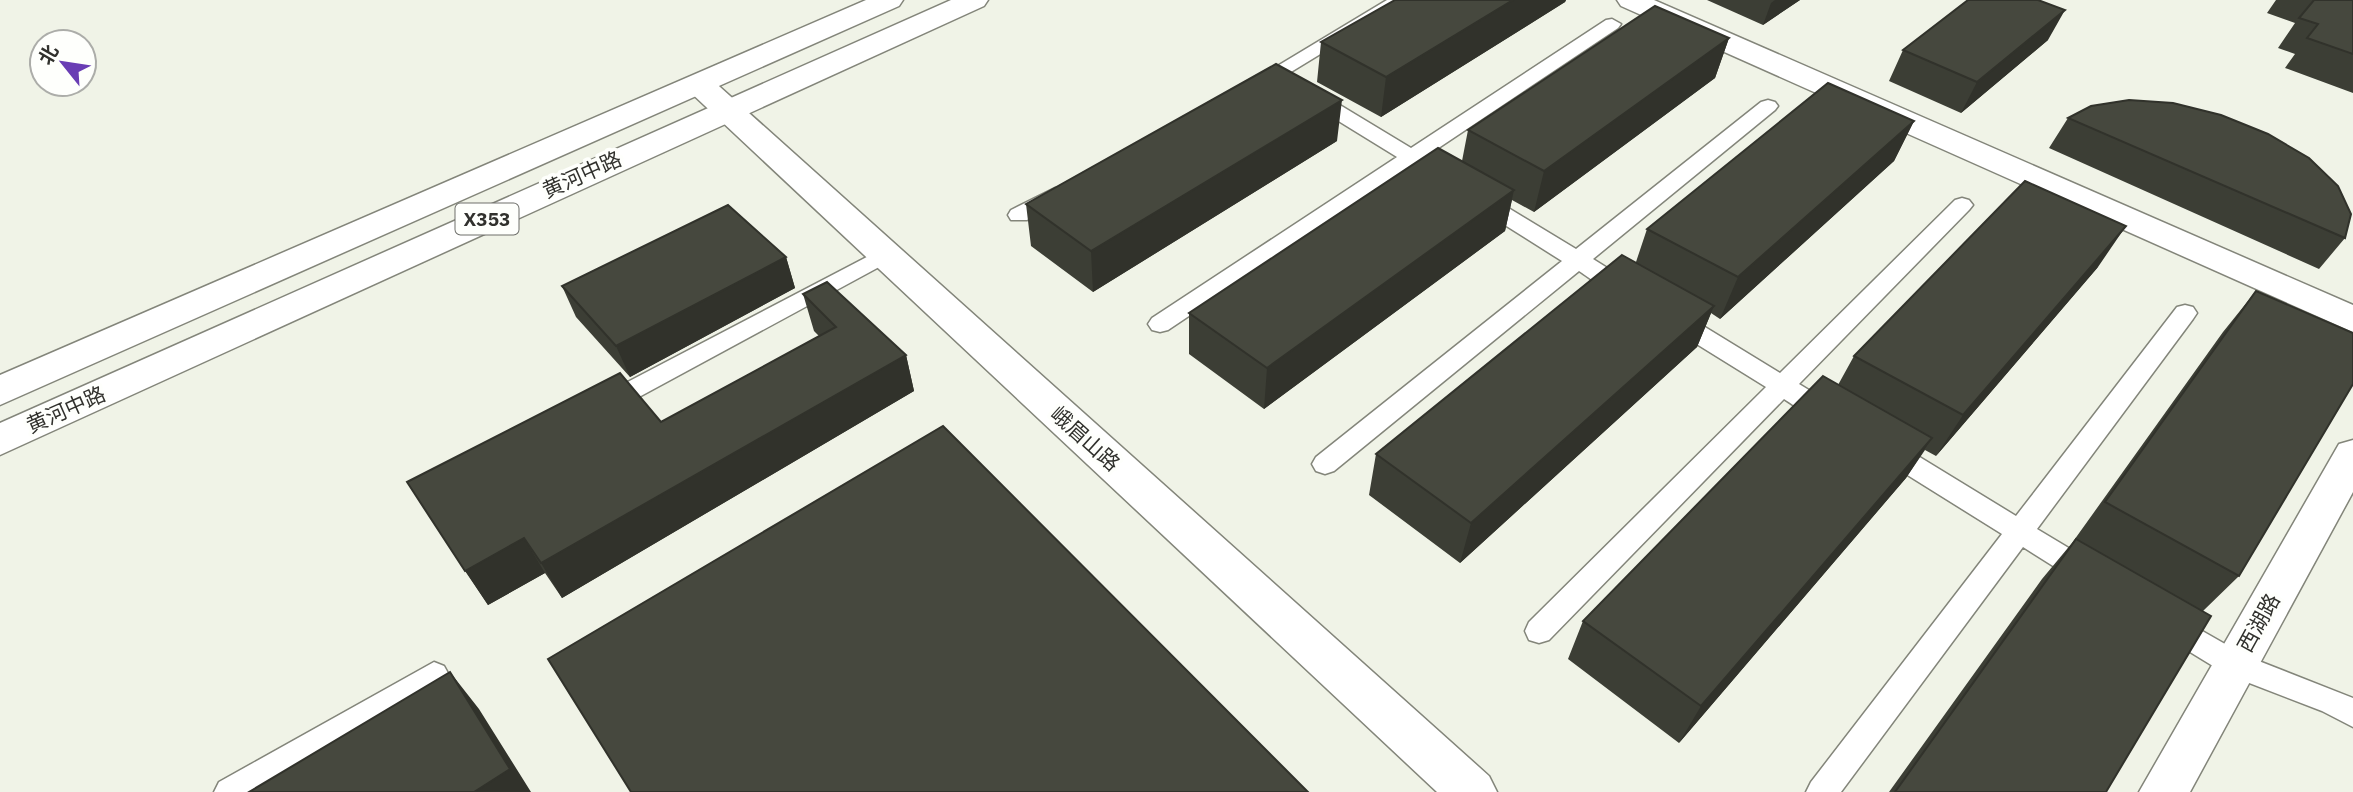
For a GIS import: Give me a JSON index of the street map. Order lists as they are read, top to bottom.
{
  "streets": {
    "street": [
      "黄河中路",
      "X353",
      "峨眉山路",
      "西湖路"
    ]
  },
  "crossings": [
    ["黄河中路", "峨眉山路"]
  ],
  "north": "top left"
}
